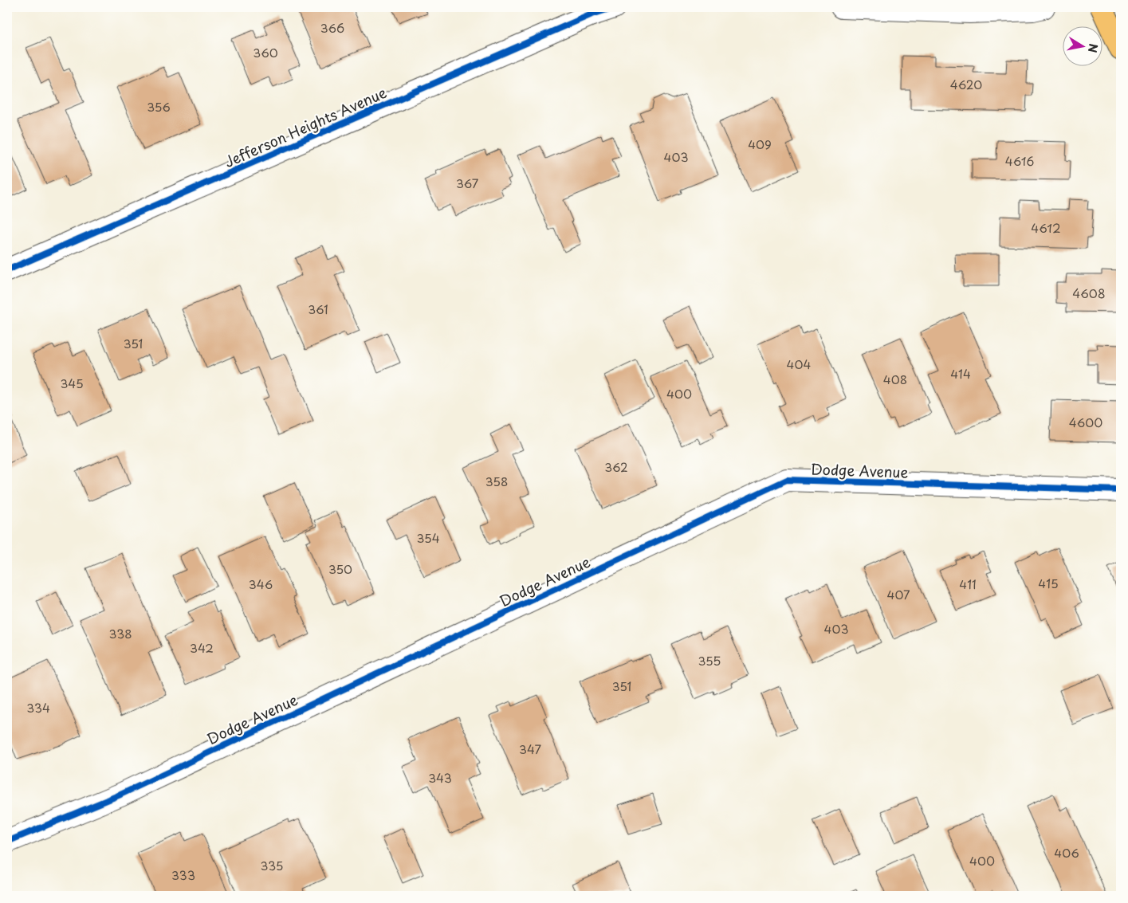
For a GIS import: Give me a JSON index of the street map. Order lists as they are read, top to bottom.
{
  "streets": {
    "street": ["Jefferson Heights Avenue", "Dodge Avenue"]
  },
  "house_numbers": [
    "366",
    "360",
    "4620",
    "356",
    "409",
    "403",
    "4616",
    "367",
    "4612",
    "4608",
    "361",
    "351",
    "404",
    "414",
    "408",
    "345",
    "400",
    "4600",
    "362",
    "358",
    "354",
    "350",
    "415",
    "346",
    "411",
    "407",
    "403",
    "338",
    "342",
    "355",
    "351",
    "334",
    "347",
    "343",
    "406",
    "400",
    "335",
    "333"
  ],
  "north": "right"
}
